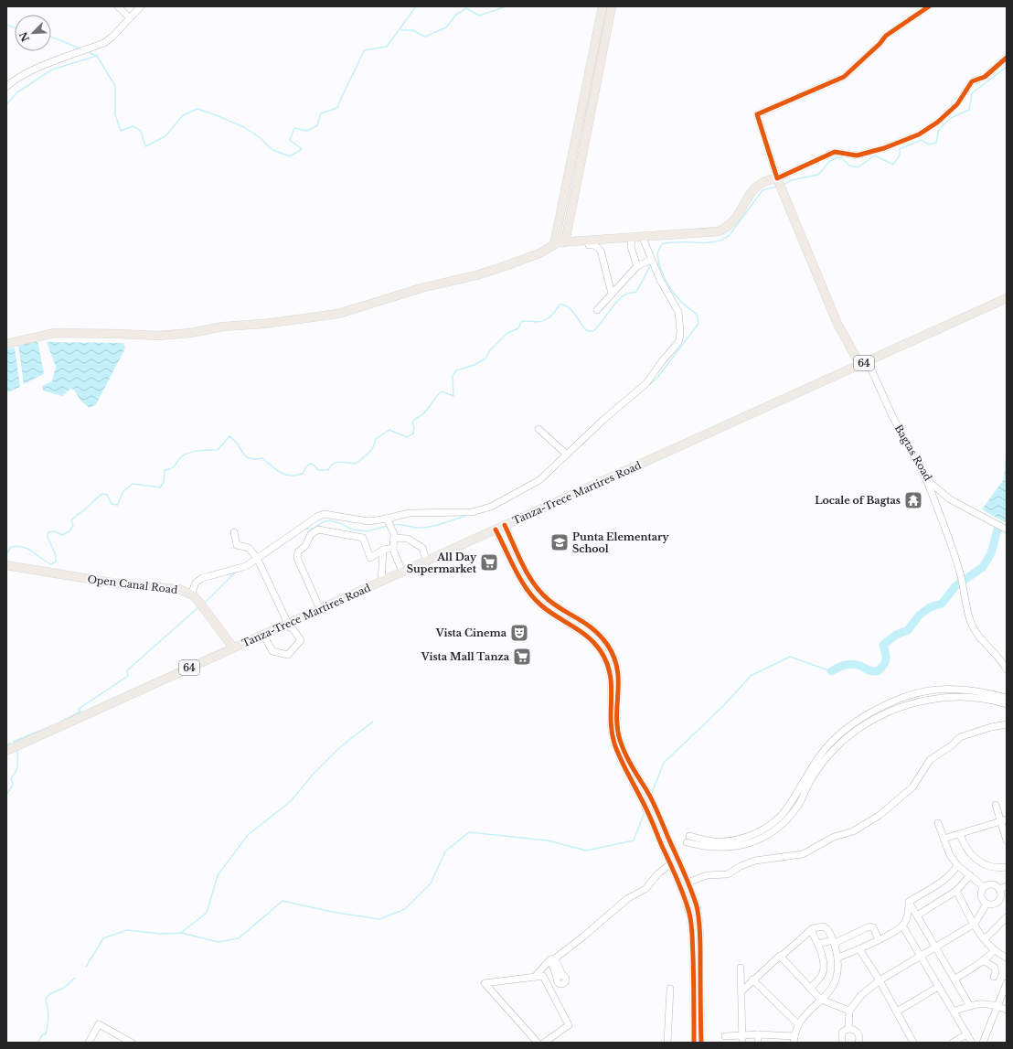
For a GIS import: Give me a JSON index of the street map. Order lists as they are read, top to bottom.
{
  "streets": {
    "main road": ["64", "Tanza-Trece Martires Road", "Open Canal Road"],
    "street": ["Bagtas Road"]
  },
  "crossings": [
    ["Bagtas Road", "Tanza-Trece Martires Road"],
    ["Tanza-Trece Martires Road", "Open Canal Road"]
  ],
  "places": {
    "temple": ["Locale of Bagtas"],
    "school or university": ["Punta Elementary School"],
    "supermarket": ["All Day Supermarket", "Vista Mall Tanza"],
    "theatre": ["Vista Cinema"]
  },
  "north": "bottom left"
}
